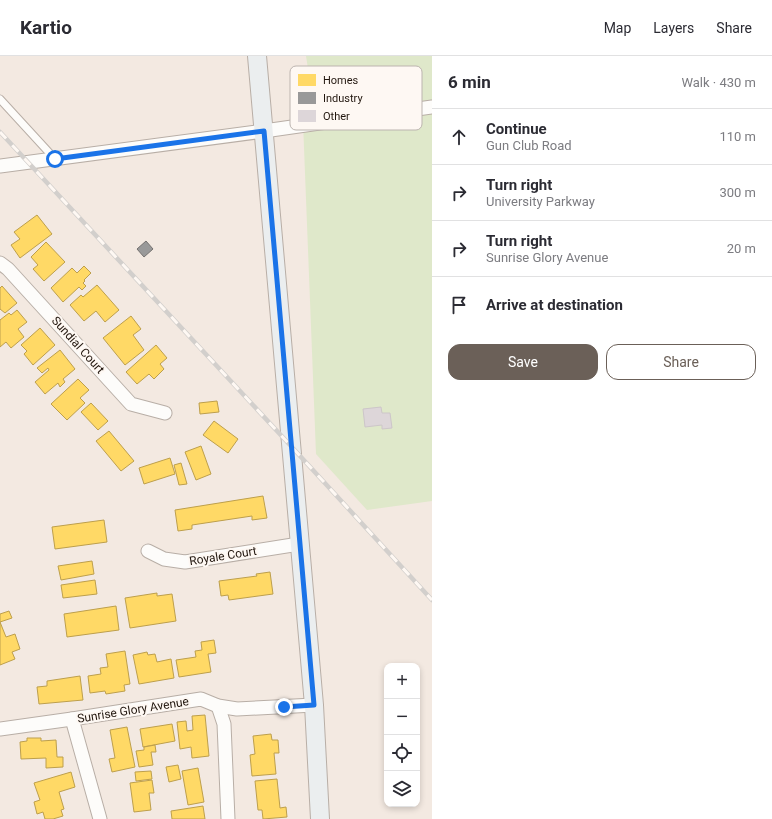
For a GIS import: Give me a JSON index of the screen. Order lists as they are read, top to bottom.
{
  "streets": {
    "street": ["Sundial Court", "Royale Court", "Sunrise Glory Avenue"]
  },
  "legend": ["Homes", "Industry", "Other"],
  "page": {
    "header": "Kartio",
    "nav": ["Map", "Layers", "Share"],
    "heading": ["6 min", "Walk · 430 m"],
    "list": [
      ["Continue", "Gun Club Road", "110 m"],
      ["Turn right", "University Parkway", "300 m"],
      ["Turn right", "Sunrise Glory Avenue", "20 m"],
      "Arrive at destination"
    ],
    "buttons": ["Save", "Share"],
    "map_buttons": ["+", "−"]
  }
}
